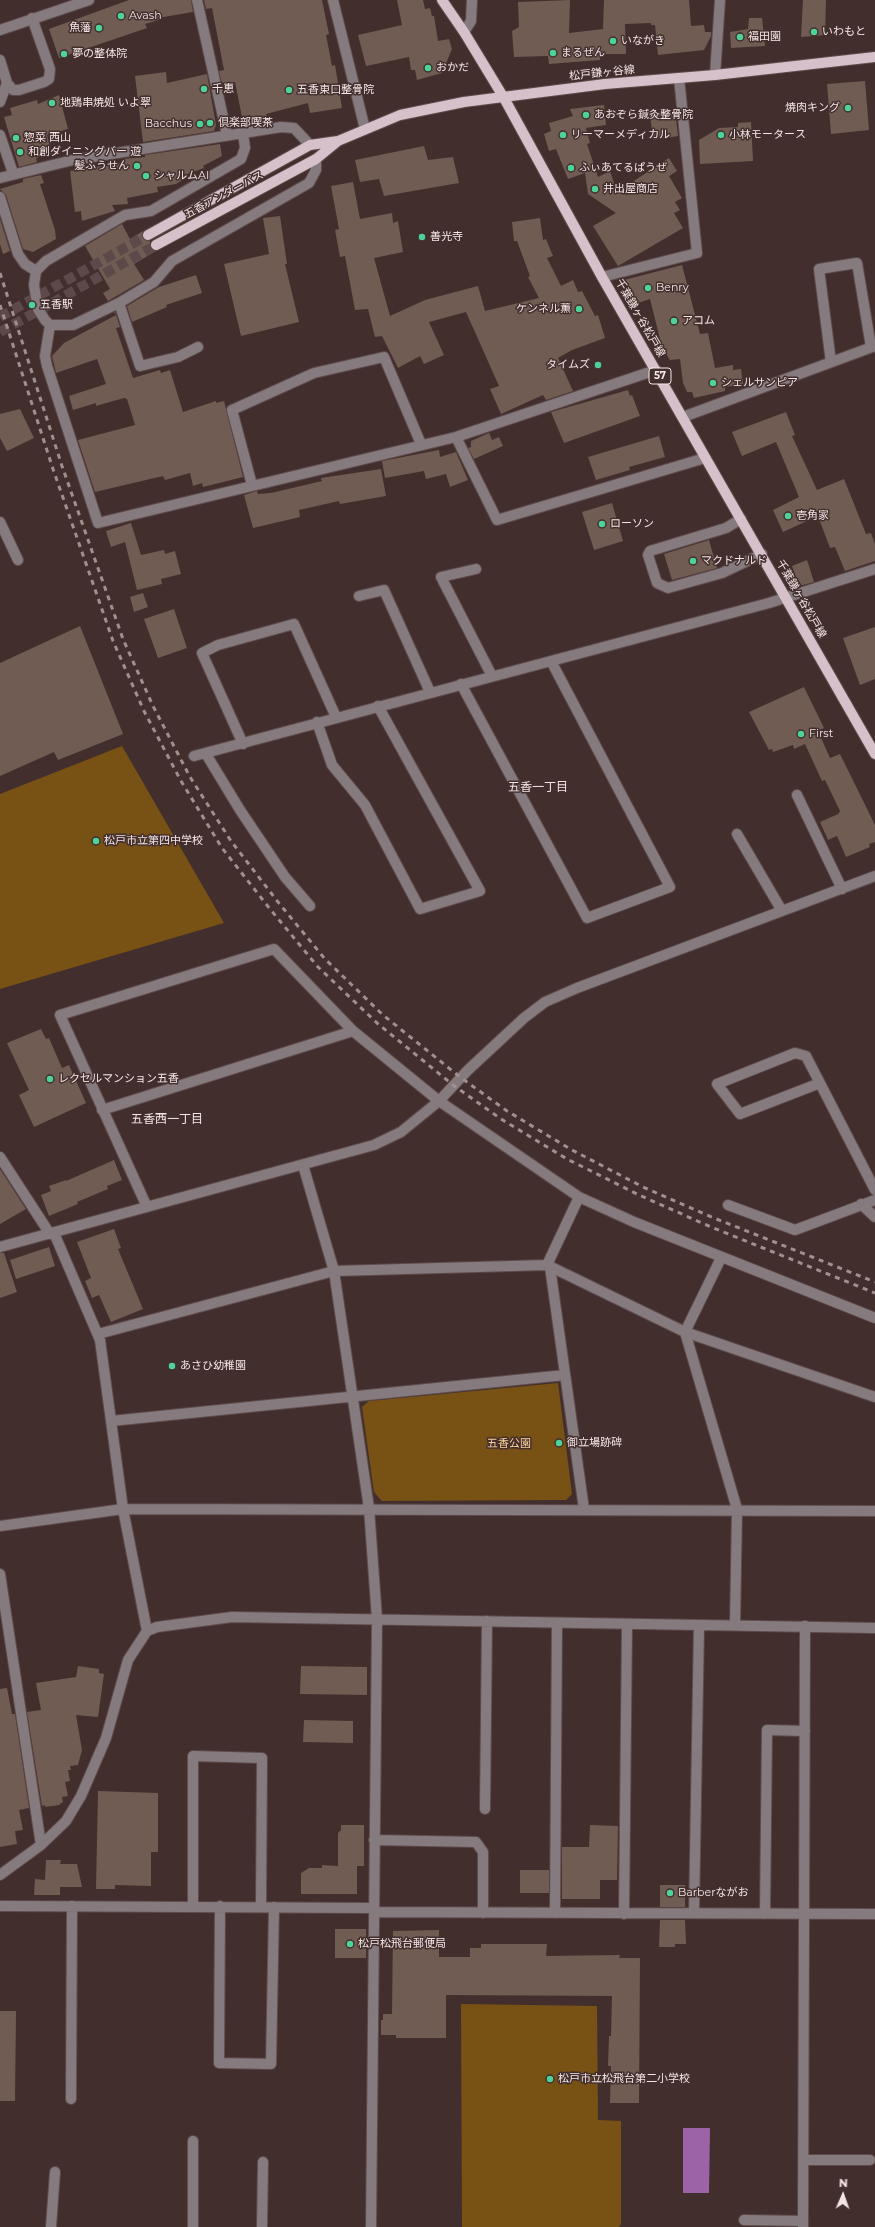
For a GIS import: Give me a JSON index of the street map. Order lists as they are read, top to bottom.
{
  "streets": {
    "main road": [
      "松戸鎌ヶ谷線",
      "五香アンダーパス",
      "千葉鎌ヶ谷松戸線",
      "57"
    ]
  },
  "crossings": [
    ["松戸鎌ヶ谷線", "五香アンダーパス"],
    ["松戸鎌ヶ谷線", "千葉鎌ヶ谷松戸線"]
  ],
  "districts": ["五香一丁目", "五香西一丁目"],
  "parks": ["五香公園"],
  "places": [
    "Avash",
    "魚藩",
    "いわもと",
    "福田園",
    "いながき",
    "まるぜん",
    "夢の整体院",
    "おかだ",
    "千恵",
    "五香東口整骨院",
    "地鶏串焼処 いよ翠",
    "焼肉キング",
    "あおぞら鍼灸整骨院",
    "倶楽部喫茶",
    "Bacchus",
    "リーマーメディカル",
    "小林モータース",
    "惣菜 西山",
    "和創ダイニングバー 遊",
    "髪ふうせん",
    "ふぃあてるぱうぜ",
    "シャルムAI",
    "井出屋商店",
    "善光寺",
    "Benry",
    "五香駅",
    "ケンネル薫",
    "アコム",
    "タイムズ",
    "シェルサンピア",
    "壱角家",
    "ローソン",
    "マクドナルド",
    "First",
    "松戸市立第四中学校",
    "レクセルマンション五香",
    "あさひ幼稚園",
    "御立場跡碑",
    "Barberながお",
    "松戸松飛台郵便局",
    "松戸市立松飛台第二小学校"
  ],
  "north": "top"
}
